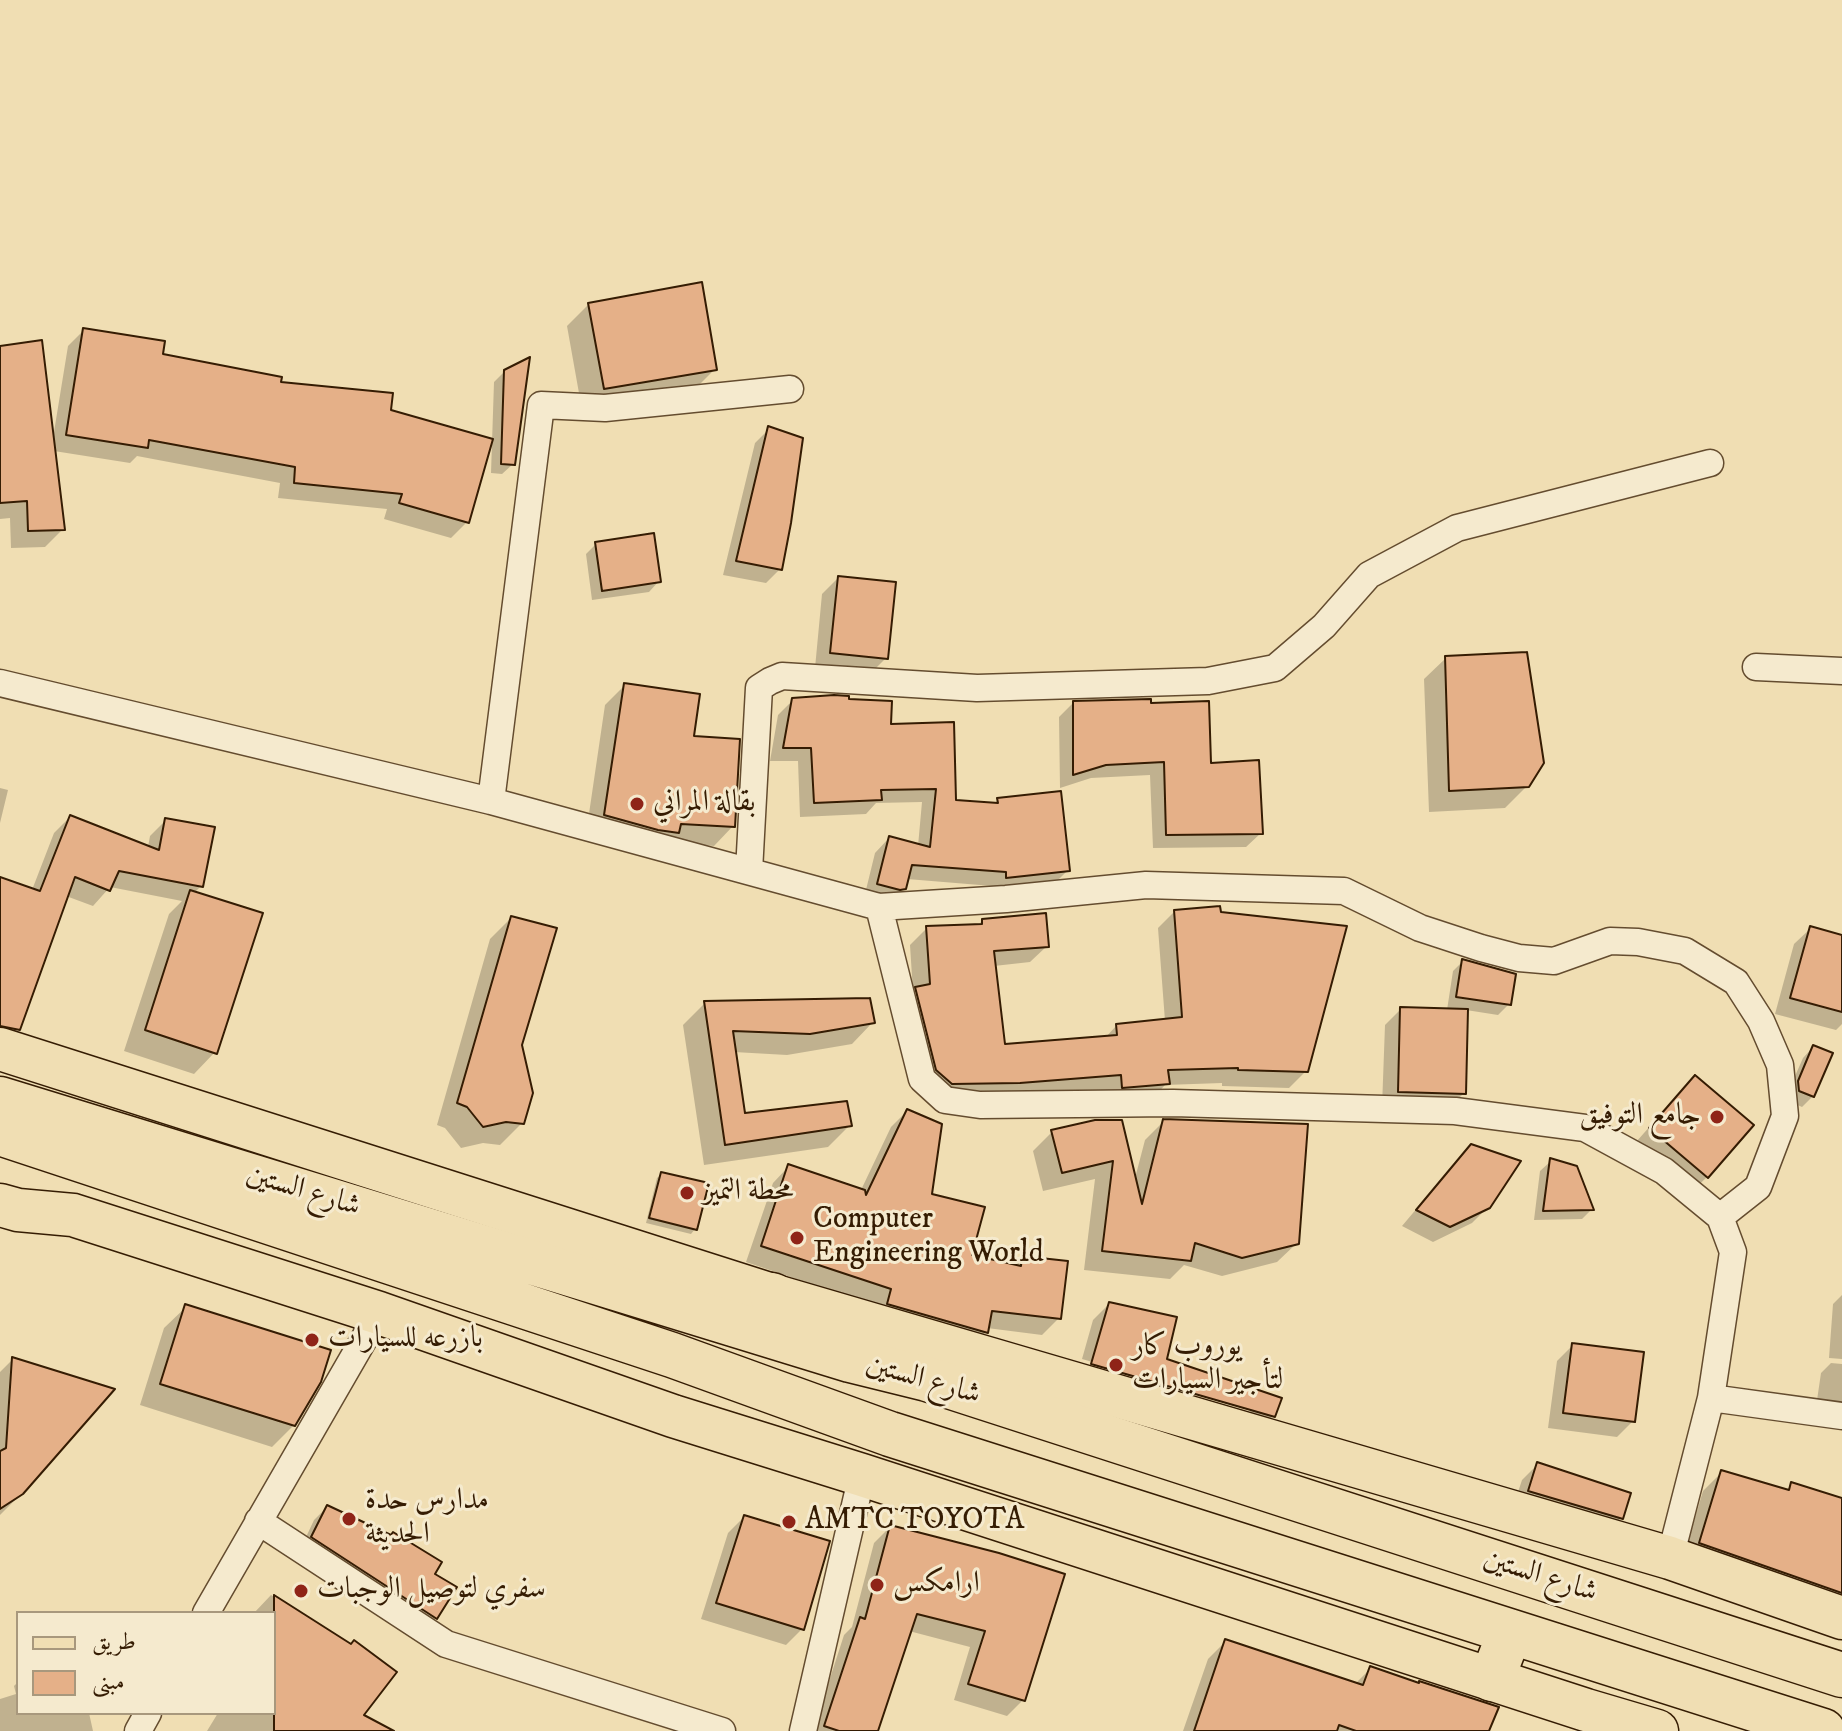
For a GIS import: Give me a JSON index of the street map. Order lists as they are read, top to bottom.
{
  "streets": {
    "highway": ["شارع الستين"]
  },
  "places": [
    "بقالة المراني",
    "جامع التوفيق",
    "محطة التميز",
    "Computer Engineering World",
    "بازرعه للسيارات",
    "يوروب كار لتأجير السيارات",
    "مدارس حدة الحديثة",
    "AMTC TOYOTA",
    "ارامكس",
    "سفري لتوصيل الوجبات"
  ],
  "legend": ["طريق", "مبنى"]
}
